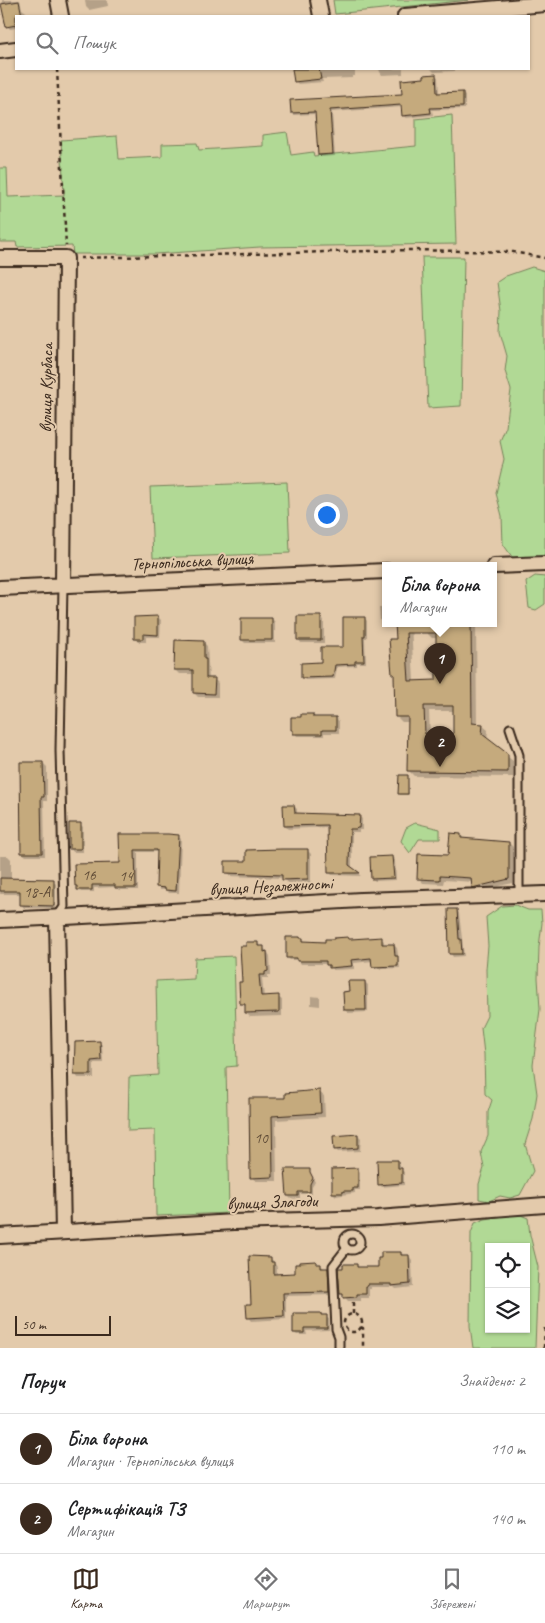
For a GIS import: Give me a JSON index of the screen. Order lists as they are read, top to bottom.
{
  "streets": {
    "street": [
      "вулиця Курбаса",
      "Тернопільська вулиця",
      "вулиця Незалежності",
      "вулиця Злагоди"
    ]
  },
  "crossings": [
    ["вулиця Курбаса", "Тернопільська вулиця"]
  ],
  "house_numbers": [
    "16",
    "14",
    "18-А",
    "10"
  ],
  "scale_bar": "50 m",
  "page": {
    "search": "Пошук",
    "popup": ["Біла ворона", "Магазин"],
    "pins": ["1", "2"],
    "scale": "50 m",
    "heading": ["Поруч", "Знайдено: 2"],
    "list": [
      {
        "mark": "1",
        "name": "Біла ворона",
        "note": "Магазин · Тернопільська вулиця",
        "value": "110 m"
      },
      {
        "mark": "2",
        "name": "Сертифікація ТЗ",
        "note": "Магазин",
        "value": "140 m"
      }
    ],
    "nav": ["Карта", "Маршрут", "Збережені"]
  }
}
